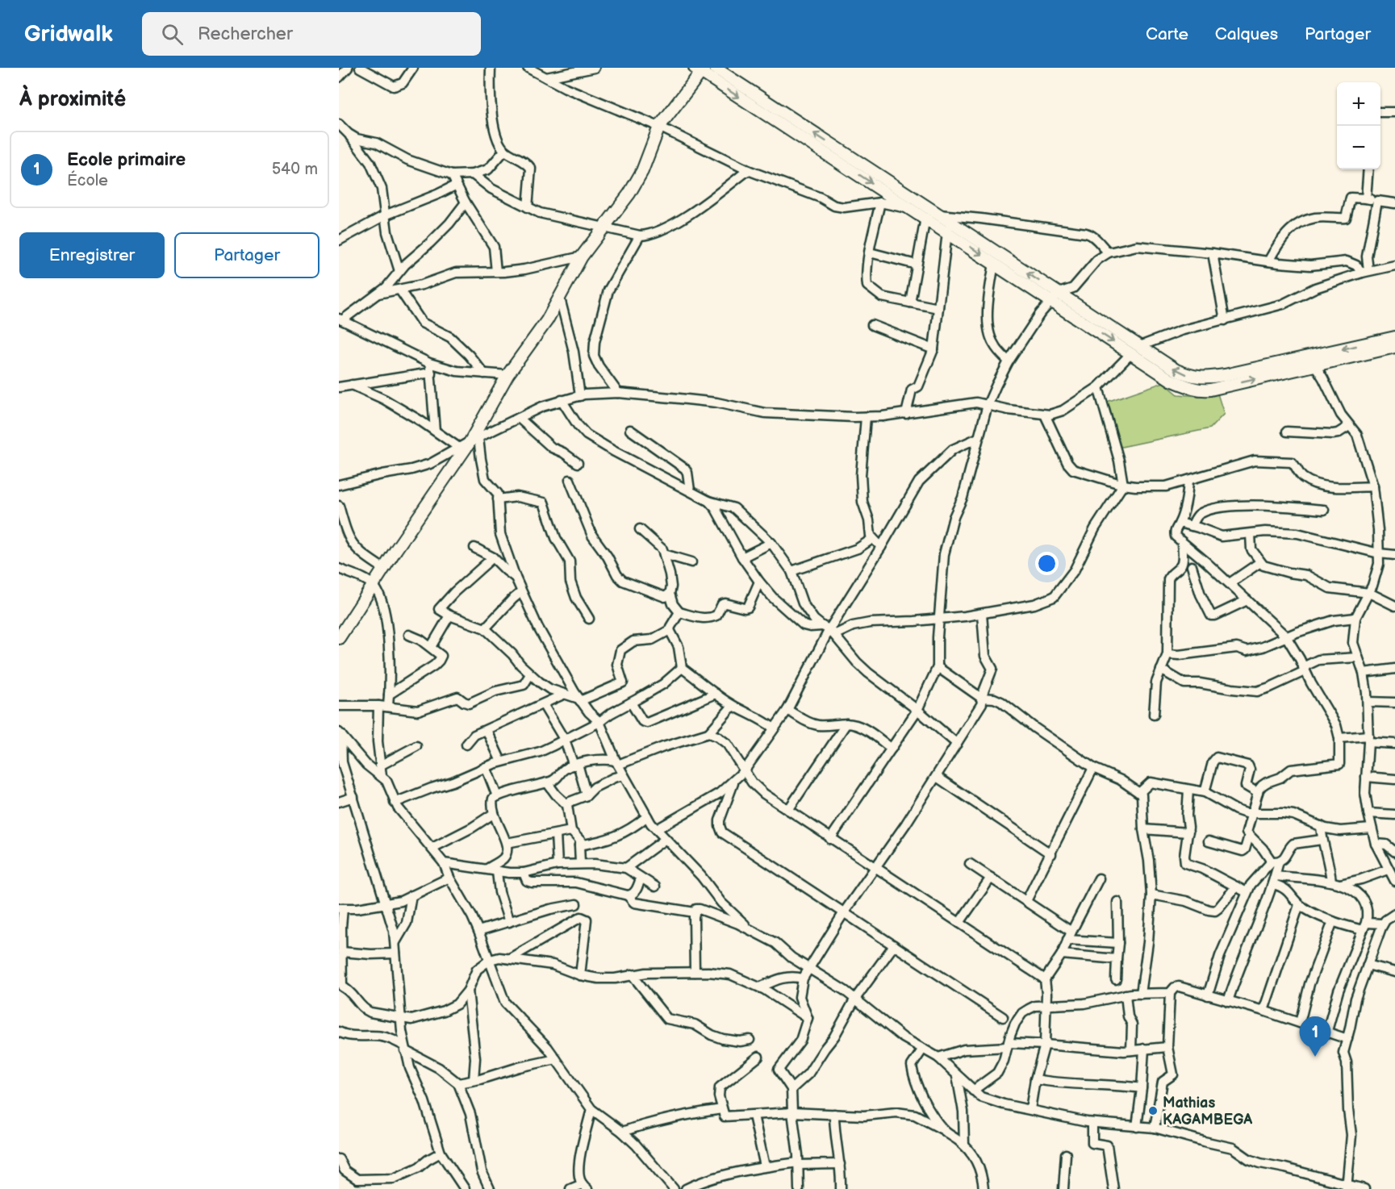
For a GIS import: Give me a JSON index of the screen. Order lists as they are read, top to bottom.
{
  "places": ["Mathias KAGAMBEGA"],
  "page": {
    "header": "Gridwalk",
    "search": "Rechercher",
    "nav": ["Carte", "Calques", "Partager"],
    "heading": "À proximité",
    "map_buttons": ["+", "−"],
    "list": [
      {
        "mark": "1",
        "name": "Ecole primaire",
        "note": "École",
        "value": "540 m"
      }
    ],
    "buttons": ["Enregistrer", "Partager"],
    "pins": "1"
  }
}
